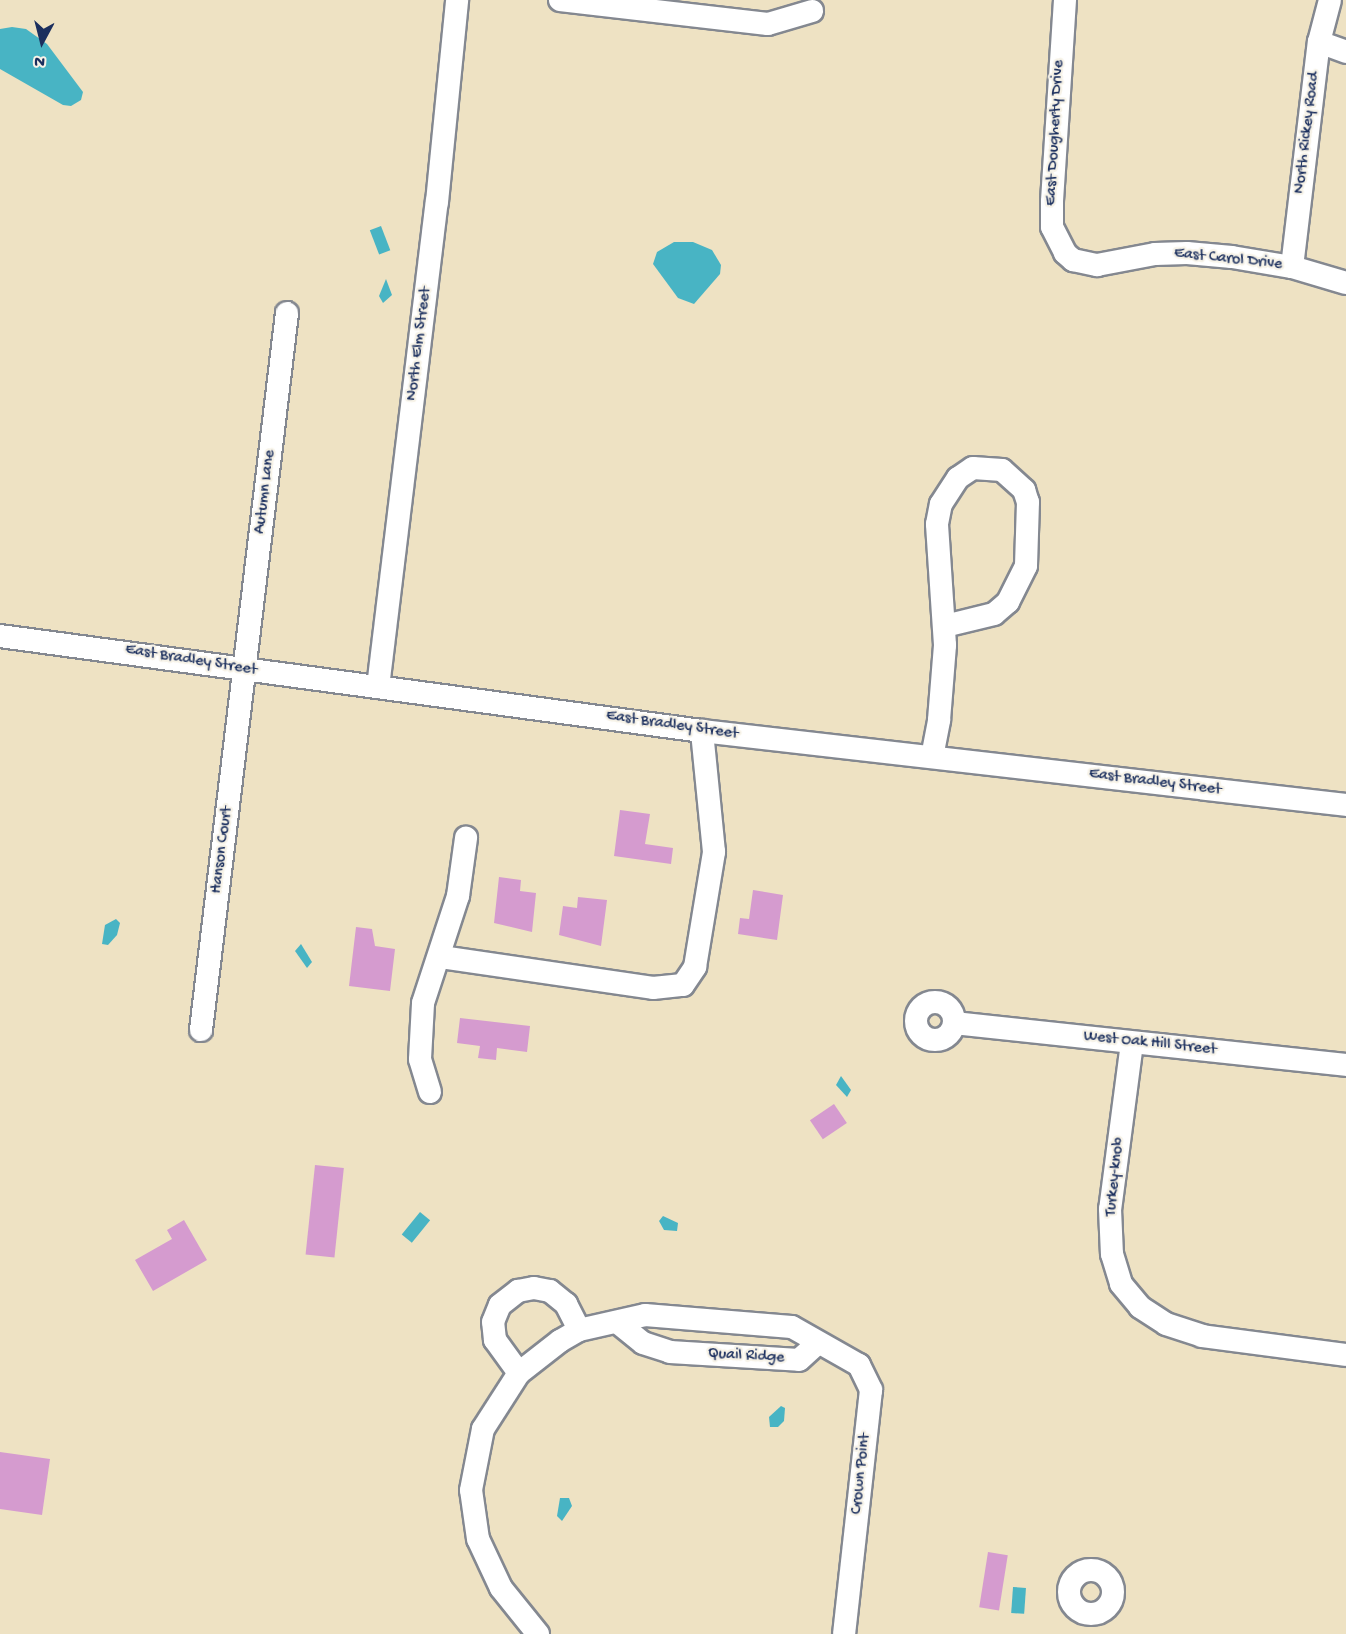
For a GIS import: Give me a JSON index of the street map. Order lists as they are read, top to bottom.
{
  "streets": {
    "street": [
      "East Dougherty Drive",
      "North Rickey Road",
      "East Carol Drive",
      "North Elm Street",
      "Autumn Lane",
      "East Bradley Street",
      "Hanson Court",
      "West Oak Hill Street",
      "Turkey-knob",
      "Quail Ridge",
      "Crown Point"
    ]
  },
  "crossings": [
    ["East Dougherty Drive", "East Carol Drive"],
    ["North Rickey Road", "East Carol Drive"],
    ["North Elm Street", "East Bradley Street"],
    ["Autumn Lane", "East Bradley Street"],
    ["Autumn Lane", "Hanson Court"],
    ["East Bradley Street", "Hanson Court"],
    ["West Oak Hill Street", "Turkey-knob"],
    ["Quail Ridge", "Crown Point"]
  ],
  "north": "bottom"
}
